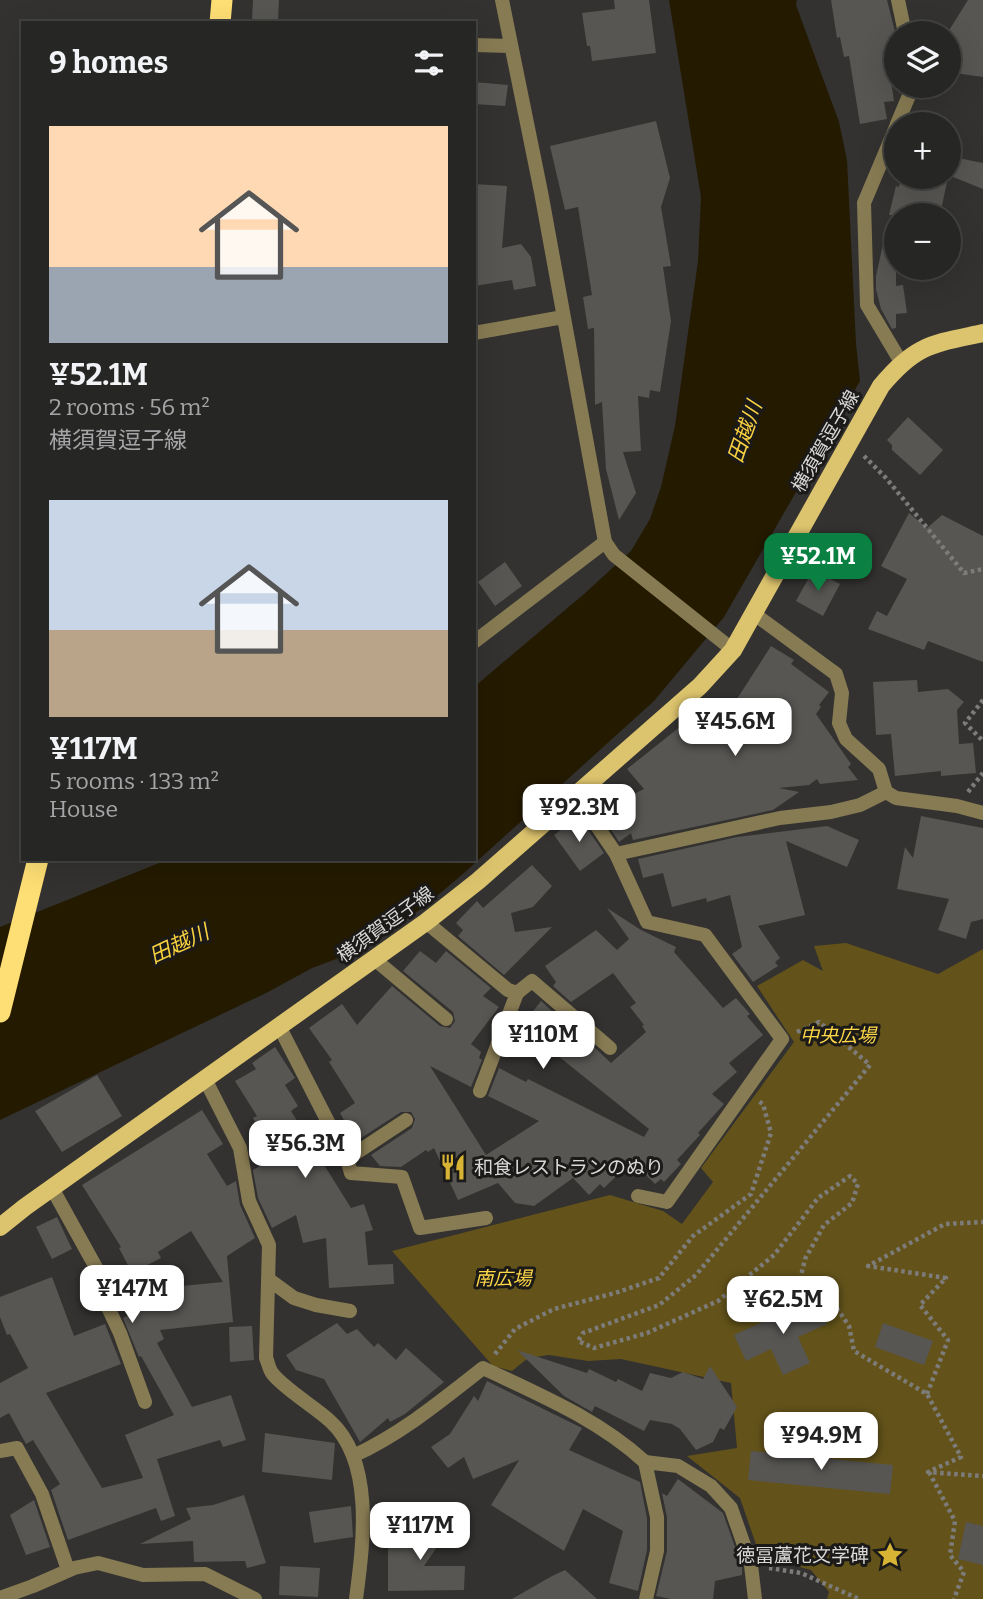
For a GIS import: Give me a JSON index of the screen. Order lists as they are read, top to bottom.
{
  "streets": {
    "main road": ["横須賀逗子線"]
  },
  "water": ["田越川"],
  "parks": ["中央広場", "南広場"],
  "places": {
    "restaurant": ["和食レストランのぬり"],
    "place": ["徳冨蘆花文学碑"]
  },
  "page": {
    "map_buttons": ["+", "−"],
    "heading": "9 homes",
    "list": [
      {
        "name": "¥52.1M",
        "note": "2 rooms · 56 m² · 横須賀逗子線"
      },
      {
        "name": "¥117M",
        "note": "5 rooms · 133 m² · House"
      }
    ],
    "price": [
      "¥52.1M",
      "¥45.6M",
      "¥92.3M",
      "¥110M",
      "¥56.3M",
      "¥147M",
      "¥62.5M",
      "¥94.9M",
      "¥117M"
    ]
  }
}
